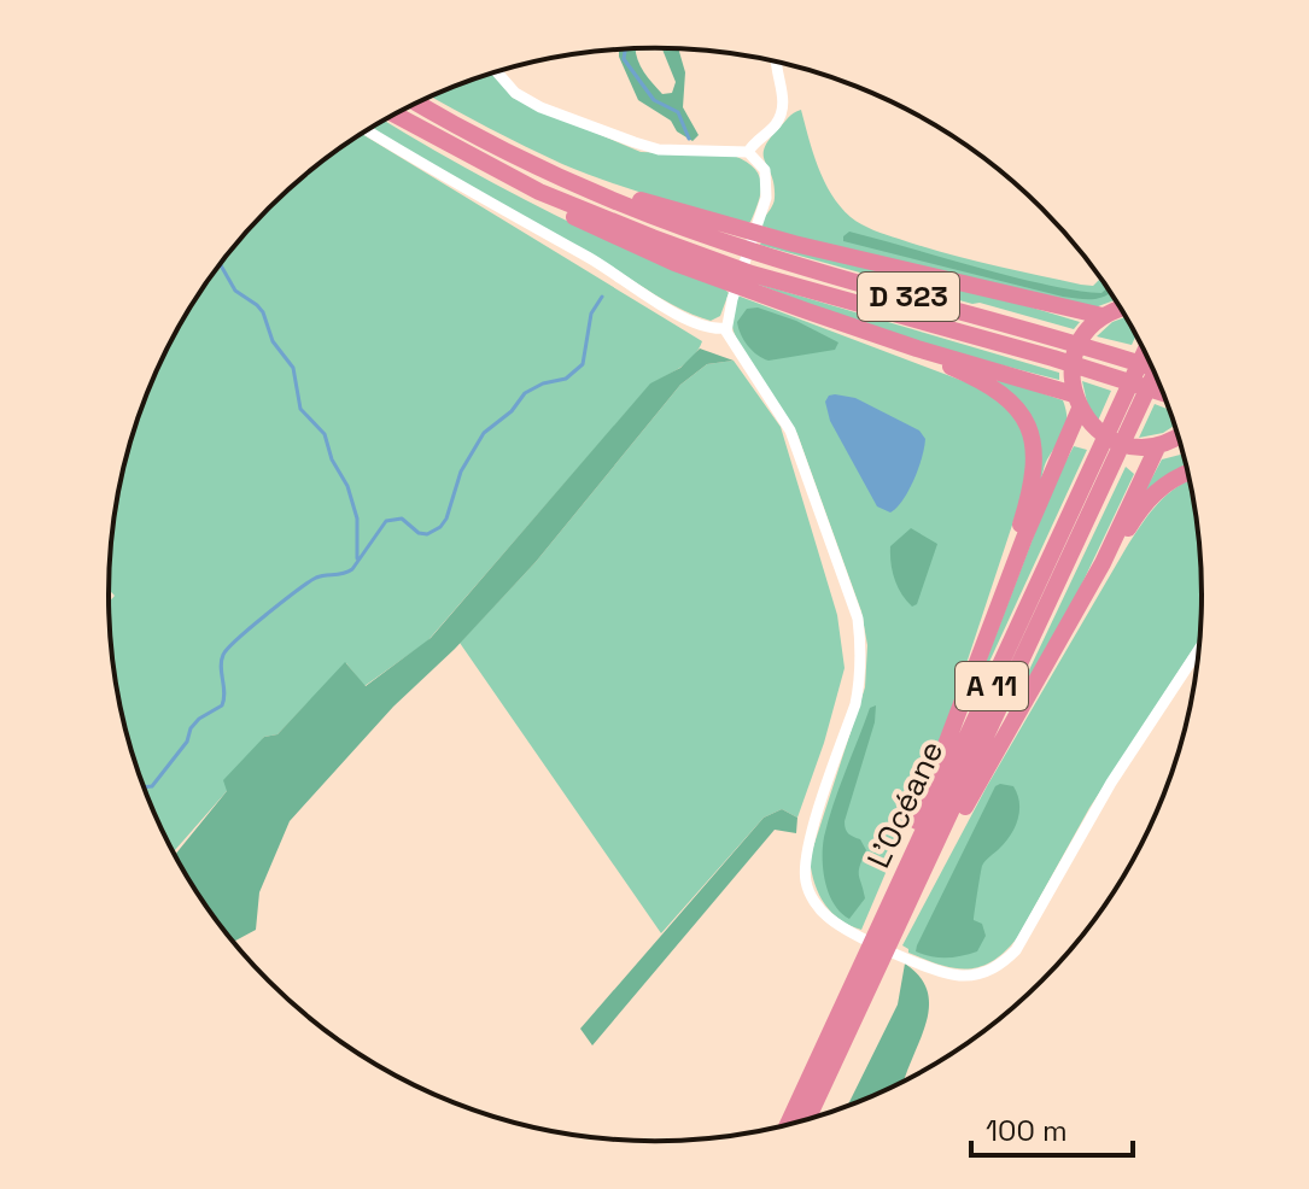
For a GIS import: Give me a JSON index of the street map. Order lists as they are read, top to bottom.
{
  "streets": {
    "highway": ["D 323", "A 11", "L’Océane"]
  },
  "scale_bar": "100 m"
}
